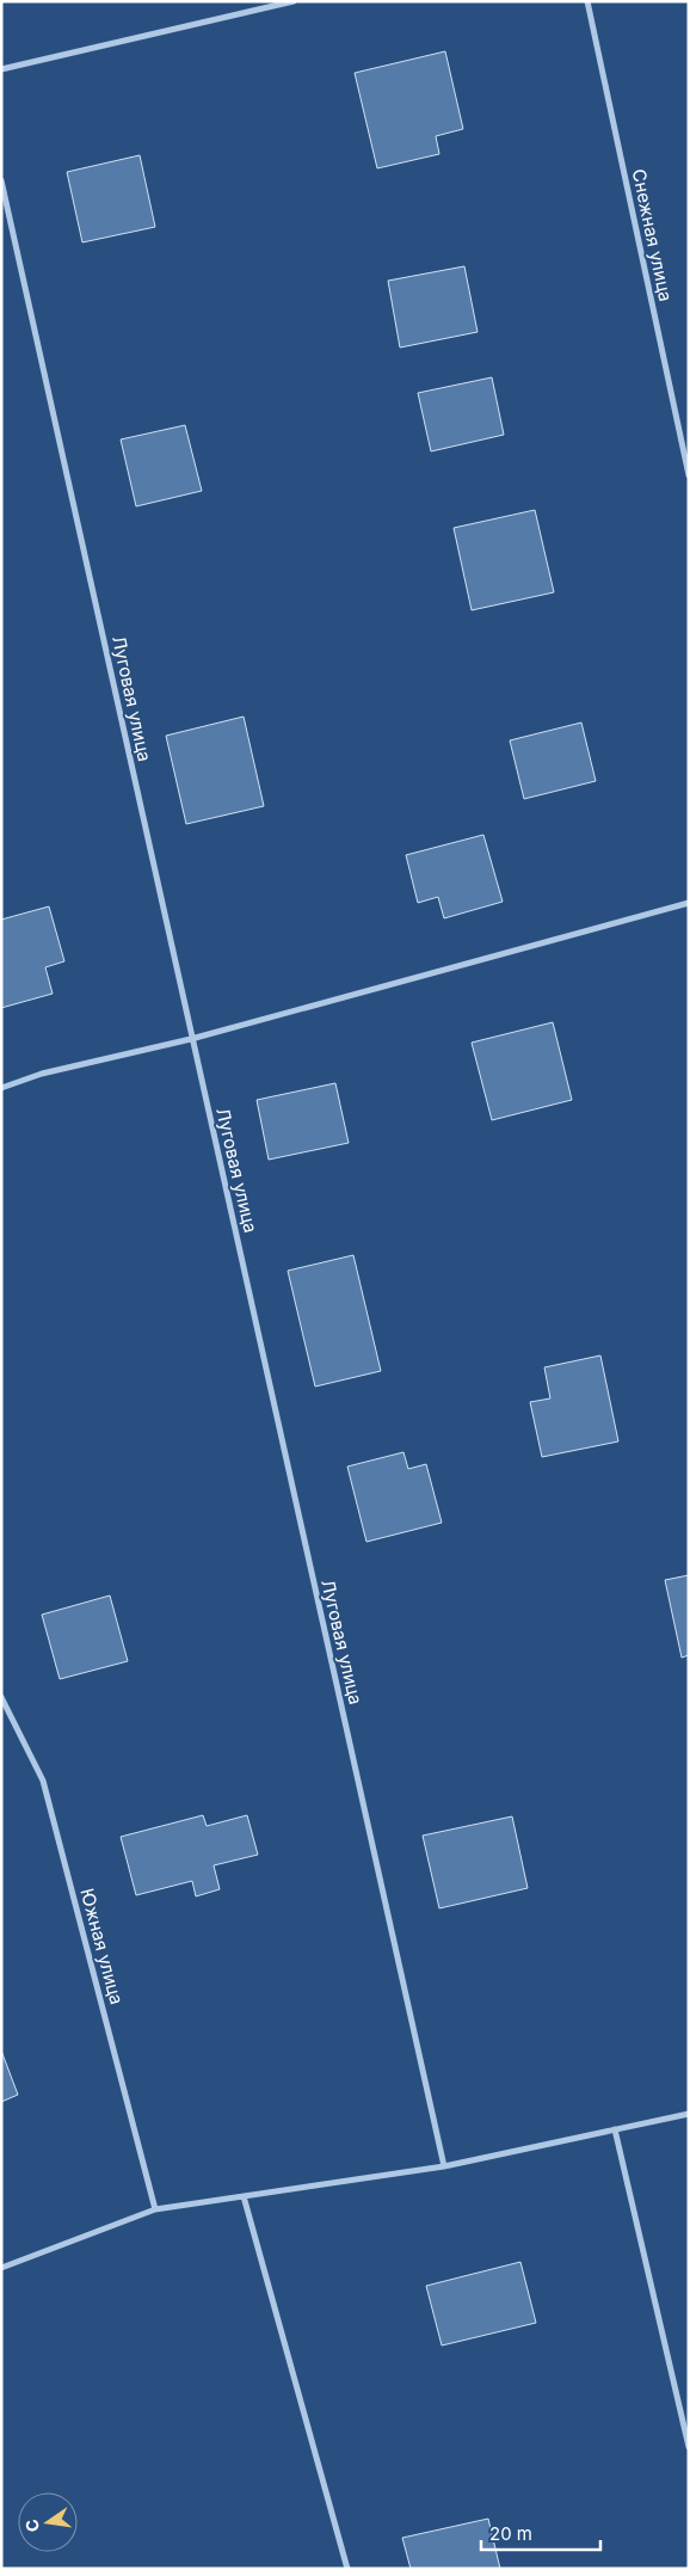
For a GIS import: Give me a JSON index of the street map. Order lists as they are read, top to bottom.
{
  "streets": {
    "street": ["Снежная улица", "Луговая улица", "Южная улица"]
  },
  "scale_bar": "20 m",
  "north": "left"
}
